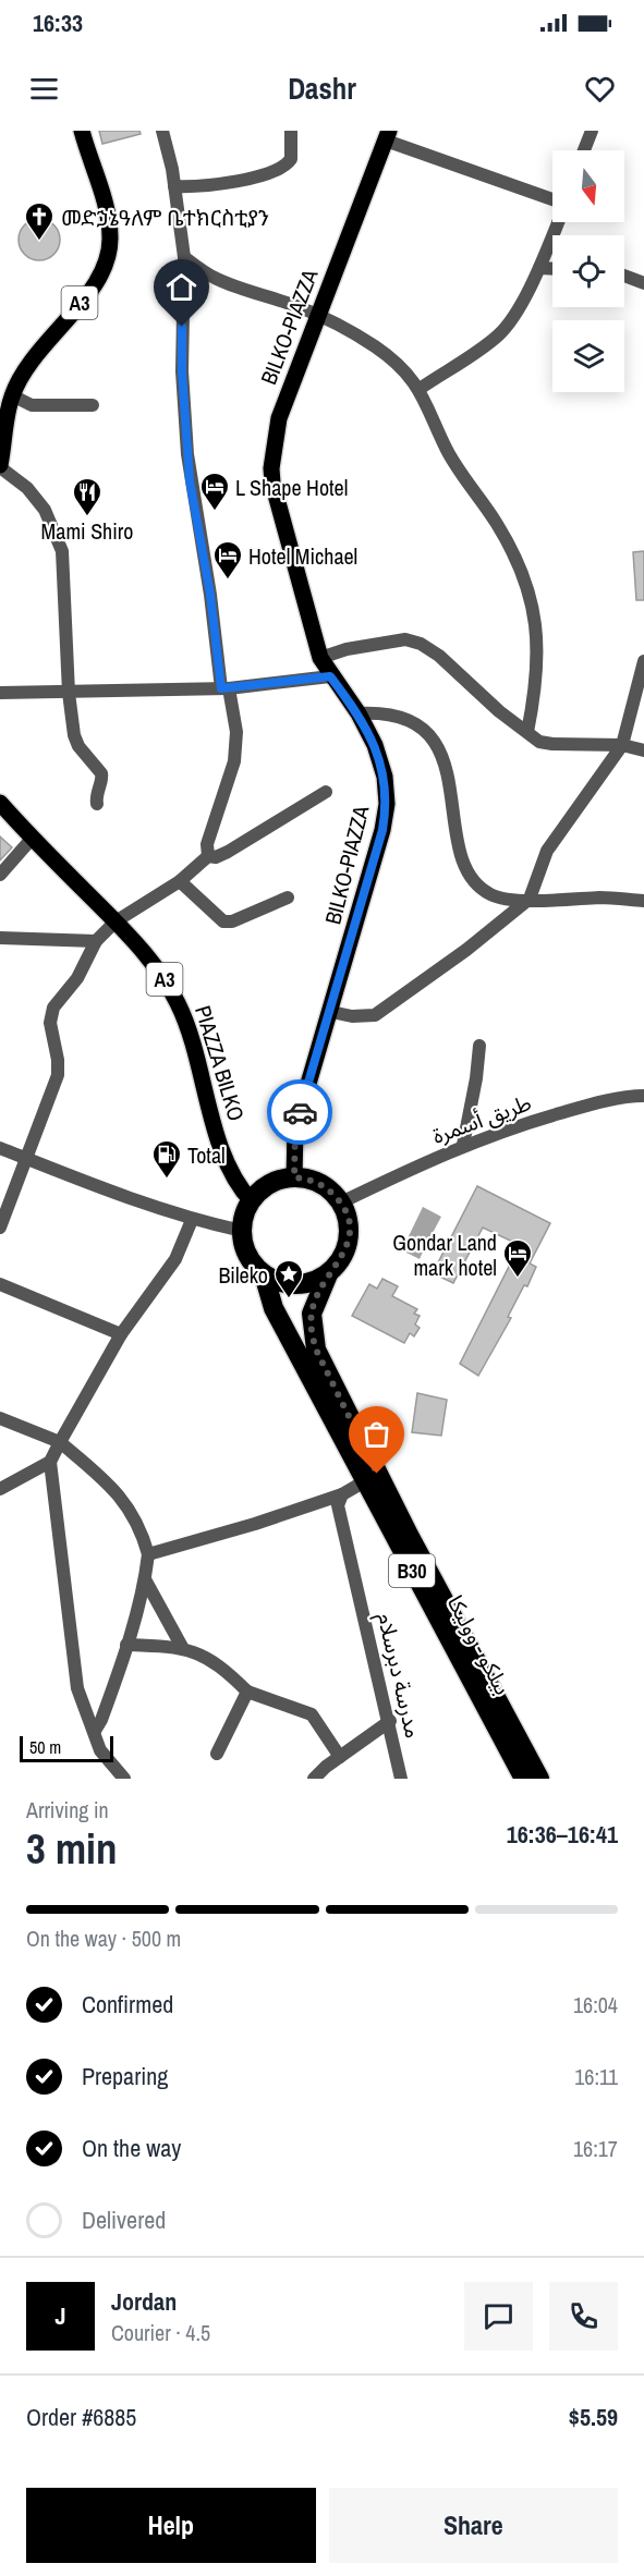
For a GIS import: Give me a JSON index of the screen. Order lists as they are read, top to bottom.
{
  "streets": {
    "highway": ["B30", "بيلكو - ووليكا"],
    "main road": ["A3", "BILKO-PIAZZA", "PIAZZA BILKO"],
    "street": ["طريق أسمرة", "مدرسة دبرسلام"]
  },
  "crossings": [
    ["BILKO-PIAZZA", "PIAZZA BILKO"],
    ["BILKO-PIAZZA", "طريق أسمرة"],
    ["BILKO-PIAZZA", "B30"],
    ["BILKO-PIAZZA", "بيلكو - ووليكا"],
    ["PIAZZA BILKO", "طريق أسمرة"],
    ["PIAZZA BILKO", "B30"],
    ["PIAZZA BILKO", "بيلكو - ووليكا"],
    ["طريق أسمرة", "B30"],
    ["طريق أسمرة", "بيلكو - ووليكا"],
    ["B30", "بيلكو - ووليكا"]
  ],
  "places": {
    "church": ["መድኃኔዓለም ቤተክርስቲያን"],
    "hotel": ["L Shape Hotel", "Hotel Michael", "Gondar Land mark hotel"],
    "restaurant": ["Mami Shiro"],
    "fuel station": ["Total"],
    "place": ["Bileko"]
  },
  "scale_bar": "50 m",
  "north": "bottom",
  "page": {
    "status": "16:33",
    "header": "Dashr",
    "scale": "50 m",
    "heading": ["3 min", "Arriving in", "16:36–16:41"],
    "panel": [
      "Jordan",
      "Courier · 4.5",
      "Order #6885",
      "$5.59"
    ],
    "bar": "On the way · 500 m",
    "list": [
      ["Confirmed", "16:04"],
      ["Preparing", "16:11"],
      ["On the way", "16:17"],
      "Delivered"
    ],
    "round": "J",
    "buttons": ["Help", "Share"]
  }
}
